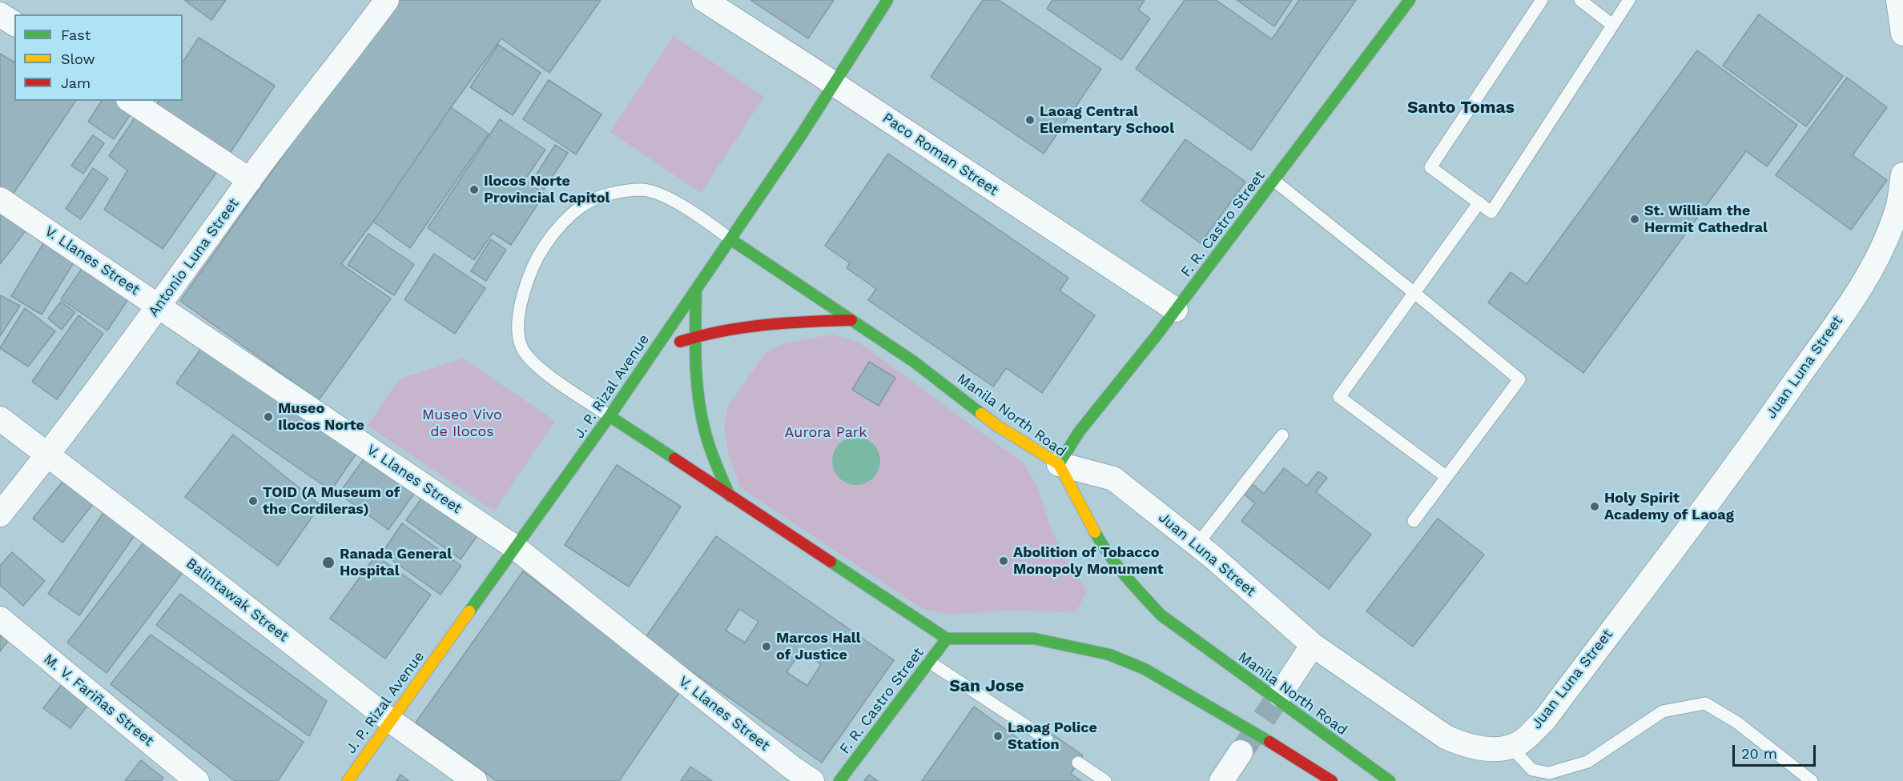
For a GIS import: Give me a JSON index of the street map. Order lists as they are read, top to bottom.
{
  "streets": {
    "main road": ["F. R. Castro Street", "J. P. Rizal Avenue", "Manila North Road"],
    "street": [
      "Paco Roman Street",
      "Antonio Luna Street",
      "V. Llanes Street",
      "Juan Luna Street",
      "Balintawak Street",
      "M. V. Fariñas Street"
    ]
  },
  "crossings": [
    ["Paco Roman Street", "F. R. Castro Street"],
    ["Paco Roman Street", "J. P. Rizal Avenue"],
    ["F. R. Castro Street", "Juan Luna Street"],
    ["F. R. Castro Street", "Manila North Road"],
    ["Antonio Luna Street", "V. Llanes Street"],
    ["Antonio Luna Street", "Balintawak Street"],
    ["V. Llanes Street", "J. P. Rizal Avenue"],
    ["Juan Luna Street", "Manila North Road"],
    ["J. P. Rizal Avenue", "Manila North Road"],
    ["J. P. Rizal Avenue", "Balintawak Street"]
  ],
  "districts": ["Santo Tomas", "San Jose"],
  "parks": ["Museo Vivo de Ilocos", "Aurora Park"],
  "places": [
    "Laoag Central Elementary School",
    "Ilocos Norte Provincial Capitol",
    "St. William the Hermit Cathedral",
    "Museo Ilocos Norte",
    "TOID (A Museum of the Cordileras)",
    "Holy Spirit Academy of Laoag",
    "Abolition of Tobacco Monopoly Monument",
    "Ranada General Hospital",
    "Marcos Hall of Justice",
    "Laoag Police Station"
  ],
  "legend": ["Fast", "Slow", "Jam"],
  "scale_bar": "20 m"
}
